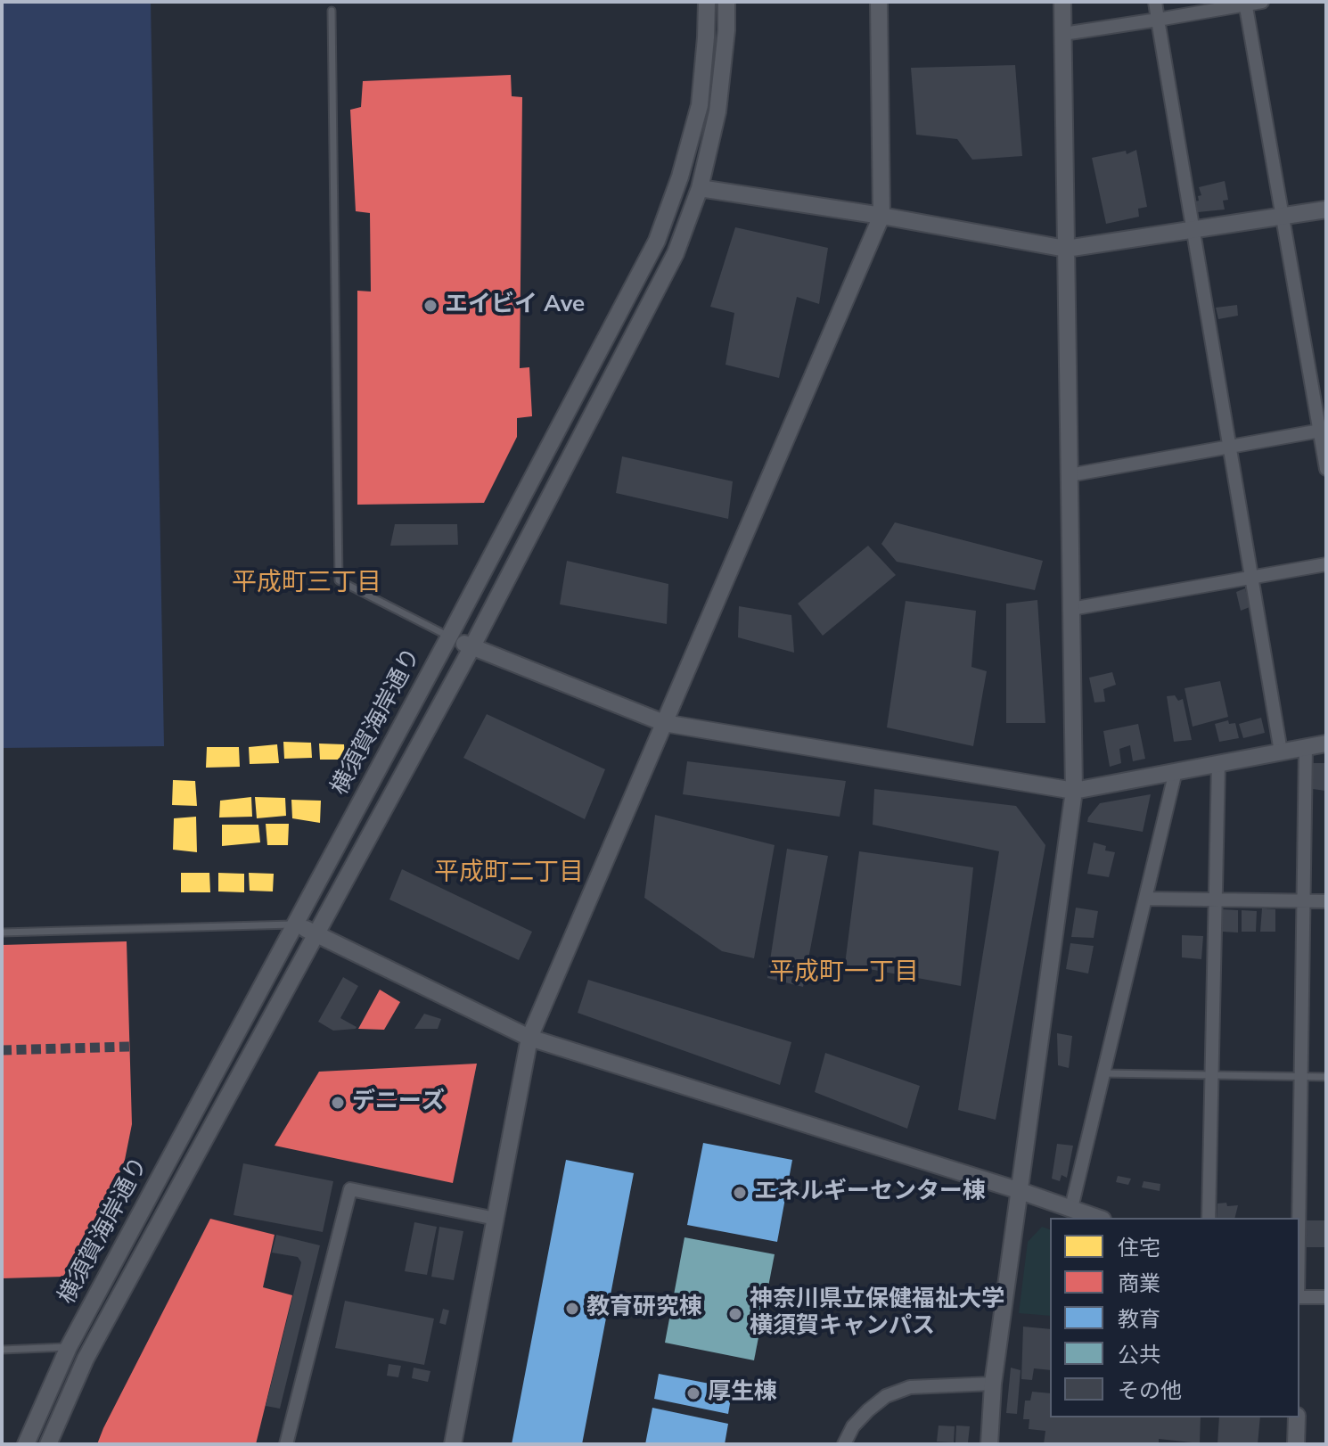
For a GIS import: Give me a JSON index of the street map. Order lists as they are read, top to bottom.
{
  "streets": {
    "street": ["横須賀海岸通り"]
  },
  "districts": ["平成町三丁目", "平成町二丁目", "平成町一丁目"],
  "places": [
    "エイビイ Ave",
    "デニーズ",
    "エネルギーセンター棟",
    "教育研究棟",
    "神奈川県立保健福祉大学 横須賀キャンパス",
    "厚生棟"
  ],
  "legend": [
    "住宅",
    "商業",
    "教育",
    "公共",
    "その他"
  ]
}
